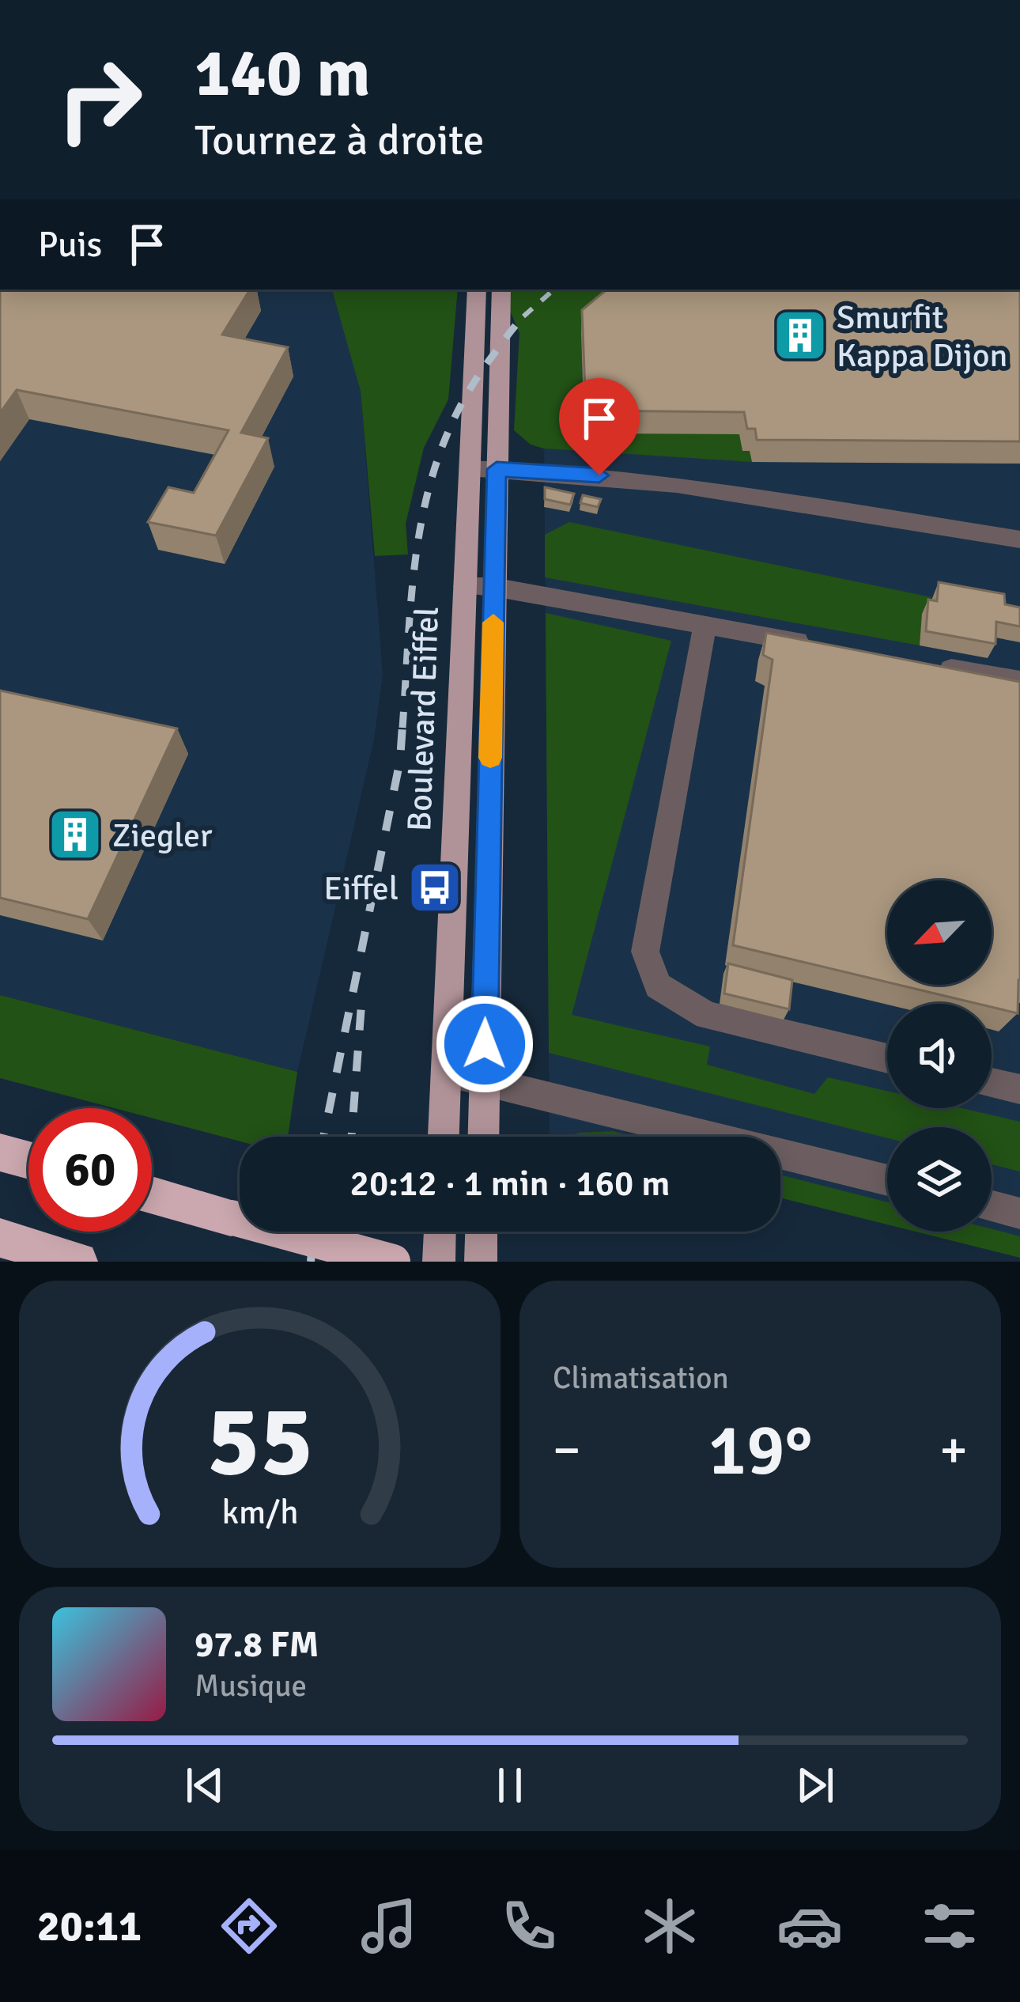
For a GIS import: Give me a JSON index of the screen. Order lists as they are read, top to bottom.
{
  "streets": {
    "main road": ["Boulevard Eiffel"]
  },
  "places": {
    "building": ["Smurfit Kappa Dijon", "Ziegler"],
    "bus stop": ["Eiffel"]
  },
  "north": "bottom left",
  "page": {
    "turn": ["140 m", "Tournez à droite"],
    "then": "Puis",
    "limit": "60",
    "trip": "20:12 · 1 min · 160 m",
    "tile": "Climatisation",
    "heat": ["−", "19°", "+"],
    "song": ["97.8 FM", "Musique"],
    "tabs": "20:11",
    "gauge": ["55", "km/h"]
  }
}
